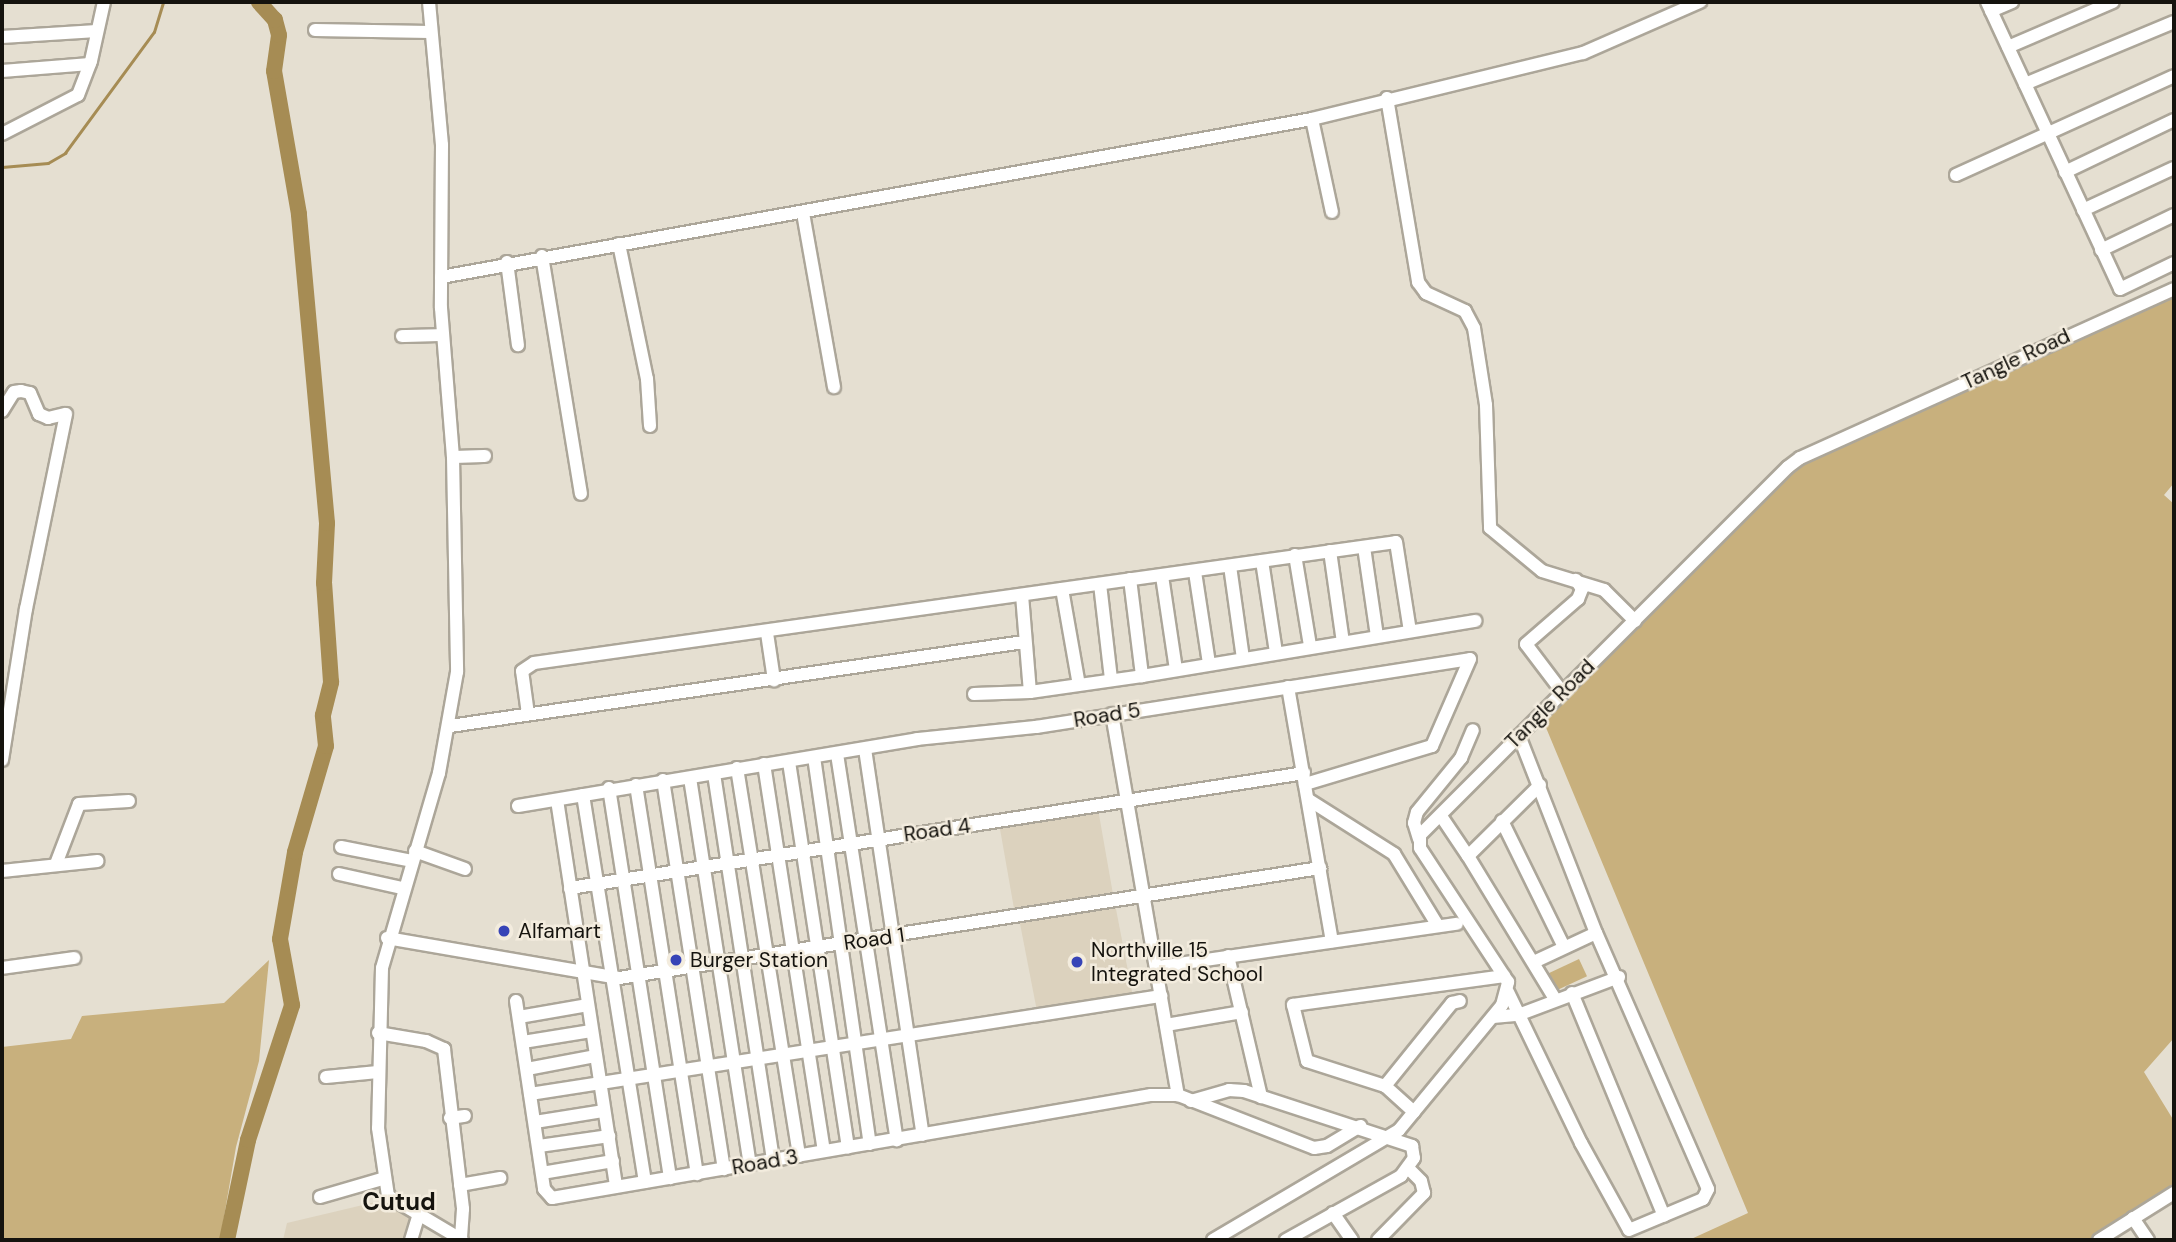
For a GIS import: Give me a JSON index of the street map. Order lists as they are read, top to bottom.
{
  "streets": {
    "street": [
      "Tangle Road",
      "Road 5",
      "Road 4",
      "Road 1",
      "Road 3"
    ]
  },
  "crossings": [
    ["Road 5", "Road 4"]
  ],
  "districts": ["Cutud"],
  "places": ["Alfamart", "Burger Station", "Northville 15 Integrated School"]
}
